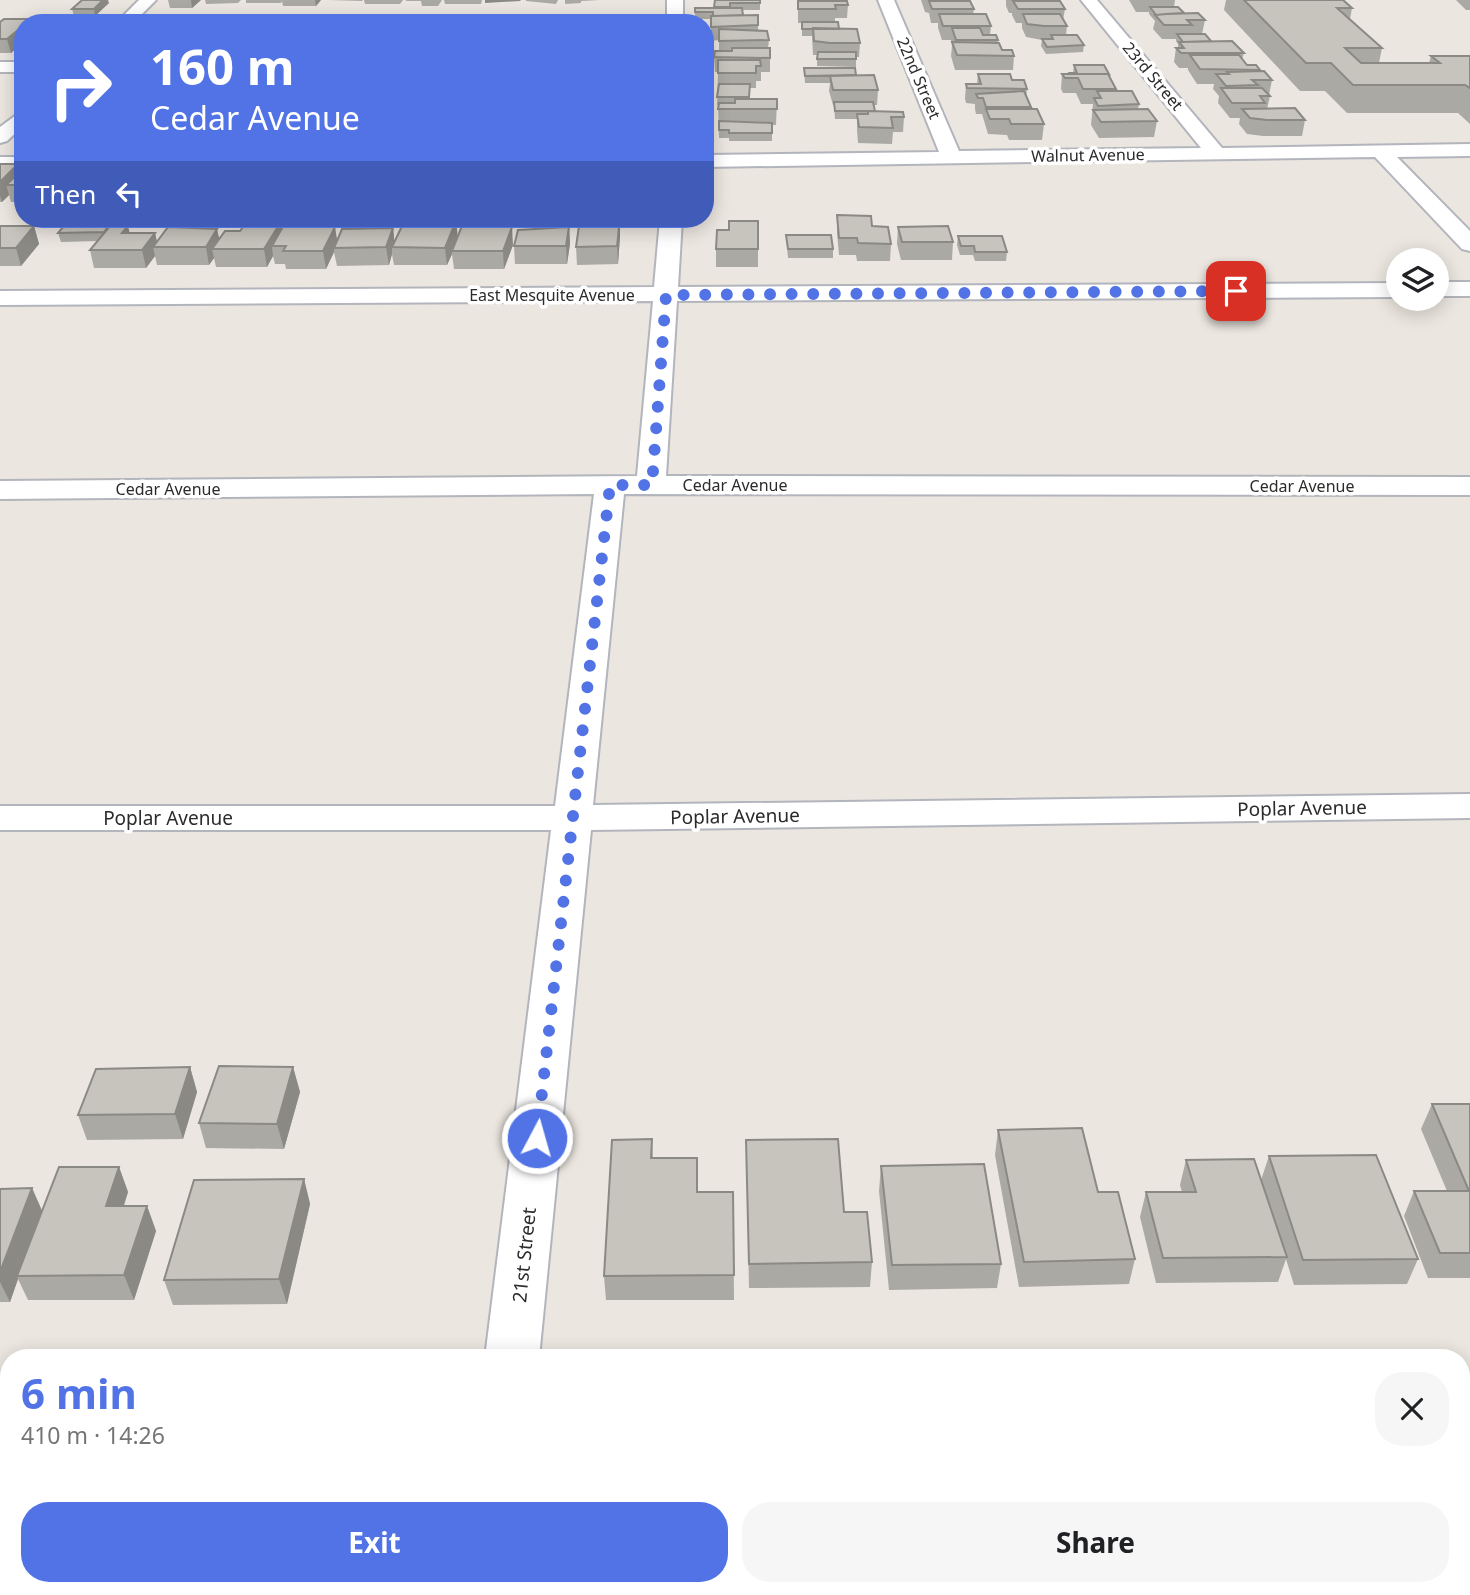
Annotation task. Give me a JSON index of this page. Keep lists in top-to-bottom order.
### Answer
{
  "streets": {
    "street": [
      "23rd Street",
      "22nd Street",
      "Walnut Avenue",
      "East Mesquite Avenue",
      "Cedar Avenue",
      "Poplar Avenue",
      "21st Street"
    ]
  },
  "crossings": [
    ["23rd Street", "Walnut Avenue"],
    ["22nd Street", "Walnut Avenue"],
    ["Cedar Avenue", "21st Street"],
    ["Poplar Avenue", "21st Street"]
  ],
  "page": {
    "turn": ["160 m", "Cedar Avenue"],
    "then": "Then",
    "heading": ["6 min", "410 m · 14:26"],
    "buttons": ["Exit", "Share"]
  }
}
